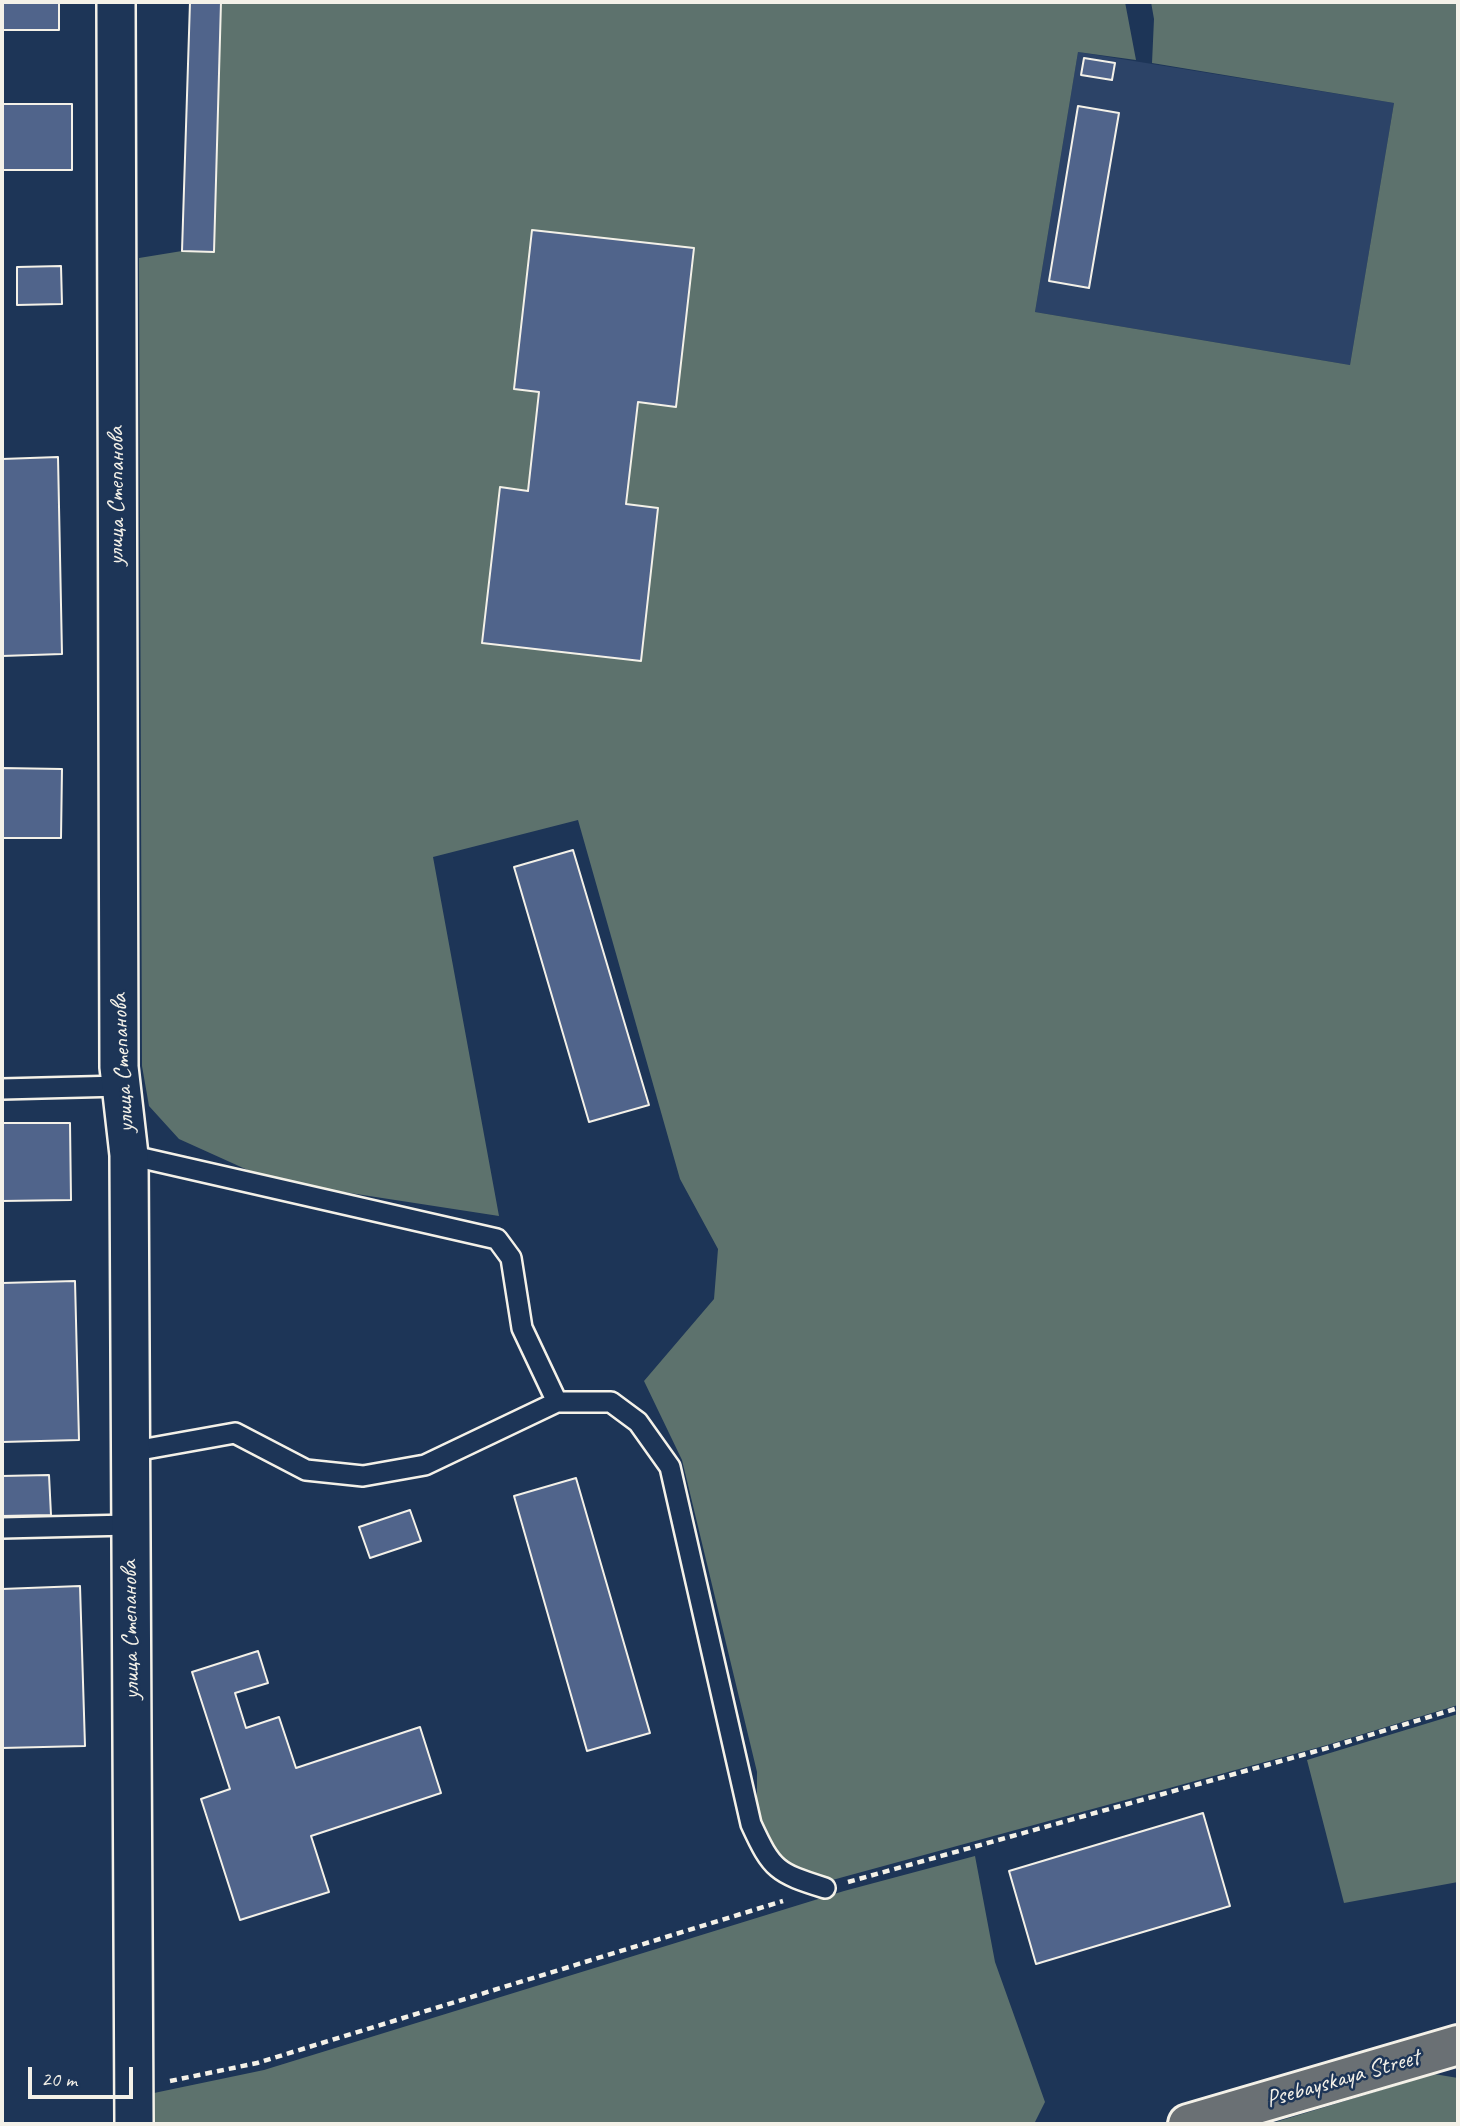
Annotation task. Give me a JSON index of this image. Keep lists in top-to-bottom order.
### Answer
{
  "streets": {
    "main road": ["Psebayskaya Street"],
    "street": ["улица Степанова"]
  },
  "scale_bar": "20 m"
}
